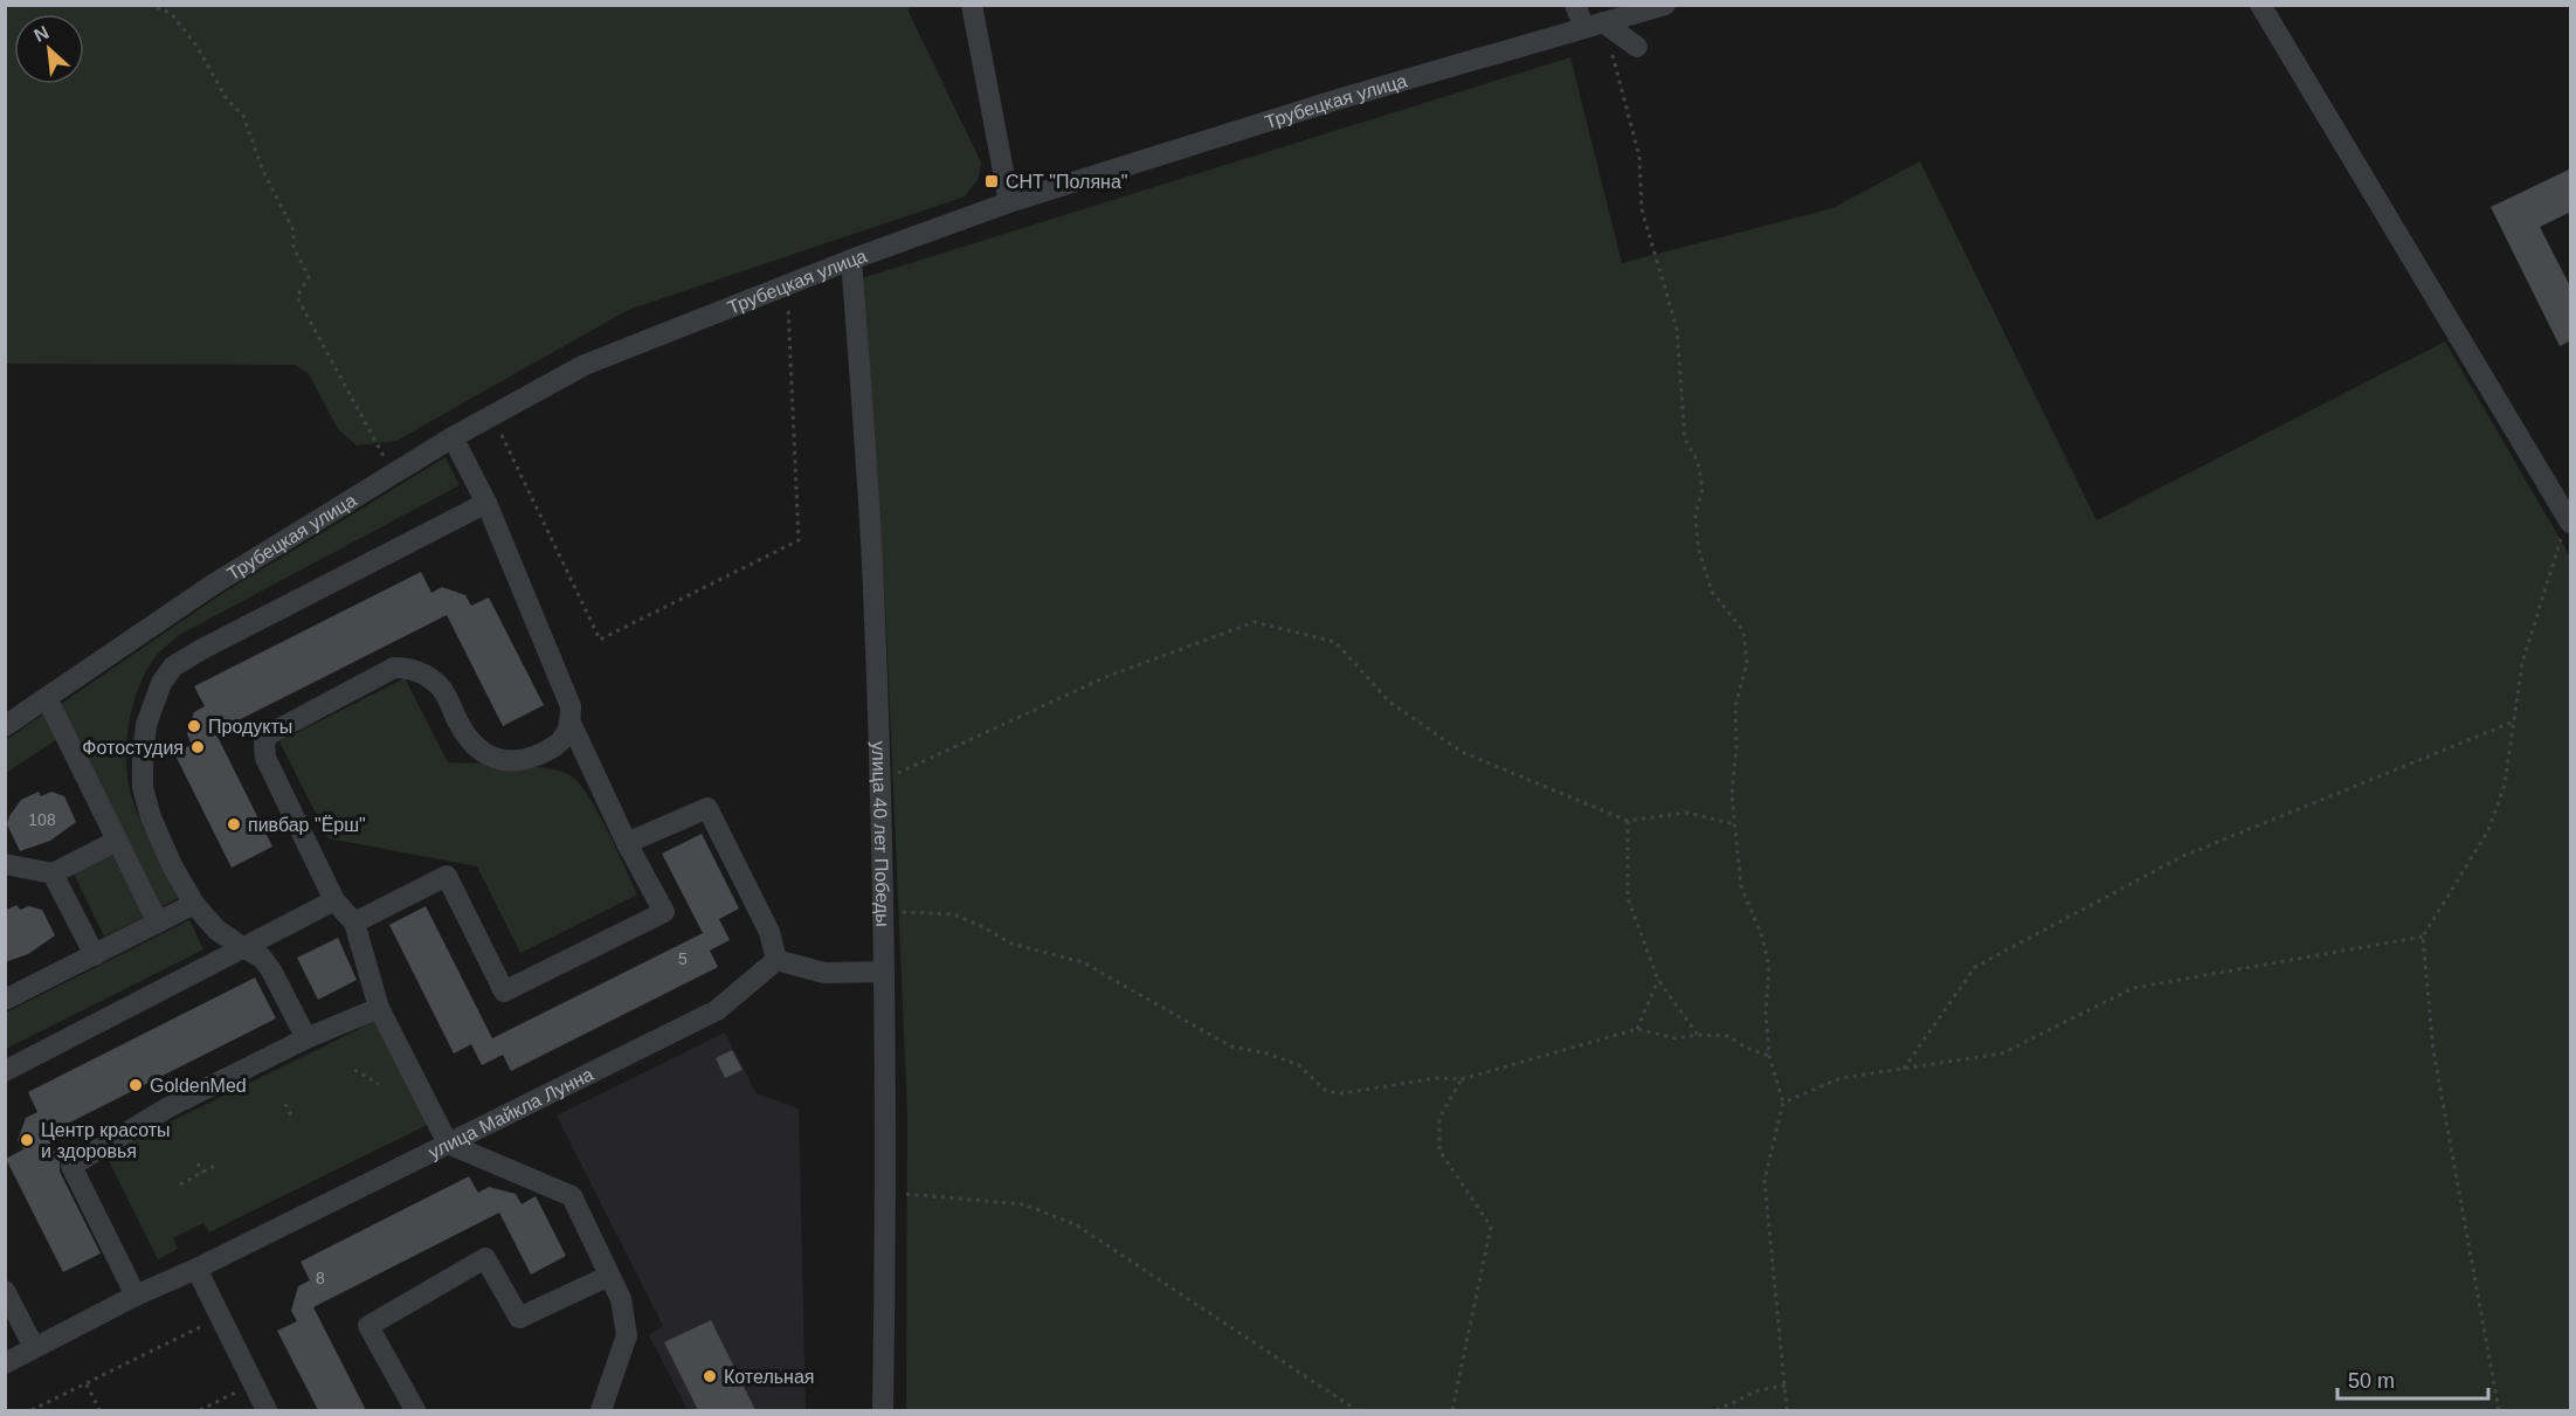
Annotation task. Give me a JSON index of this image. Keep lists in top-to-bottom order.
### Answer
{
  "streets": {
    "street": ["Трубецкая улица", "улица 40 лет Победы", "улица Майкла Лунна"]
  },
  "crossings": [
    ["Трубецкая улица", "улица 40 лет Победы"]
  ],
  "places": {
    "transit": ["СНТ \"Поляна\""],
    "other": [
      "Продукты",
      "Фотостудия",
      "пивбар \"Ёрш\"",
      "GoldenMed",
      "Центр красоты и здоровья",
      "Котельная"
    ]
  },
  "house_numbers": ["108", "5", "8"],
  "scale_bar": "50 m",
  "north": "top left"
}
